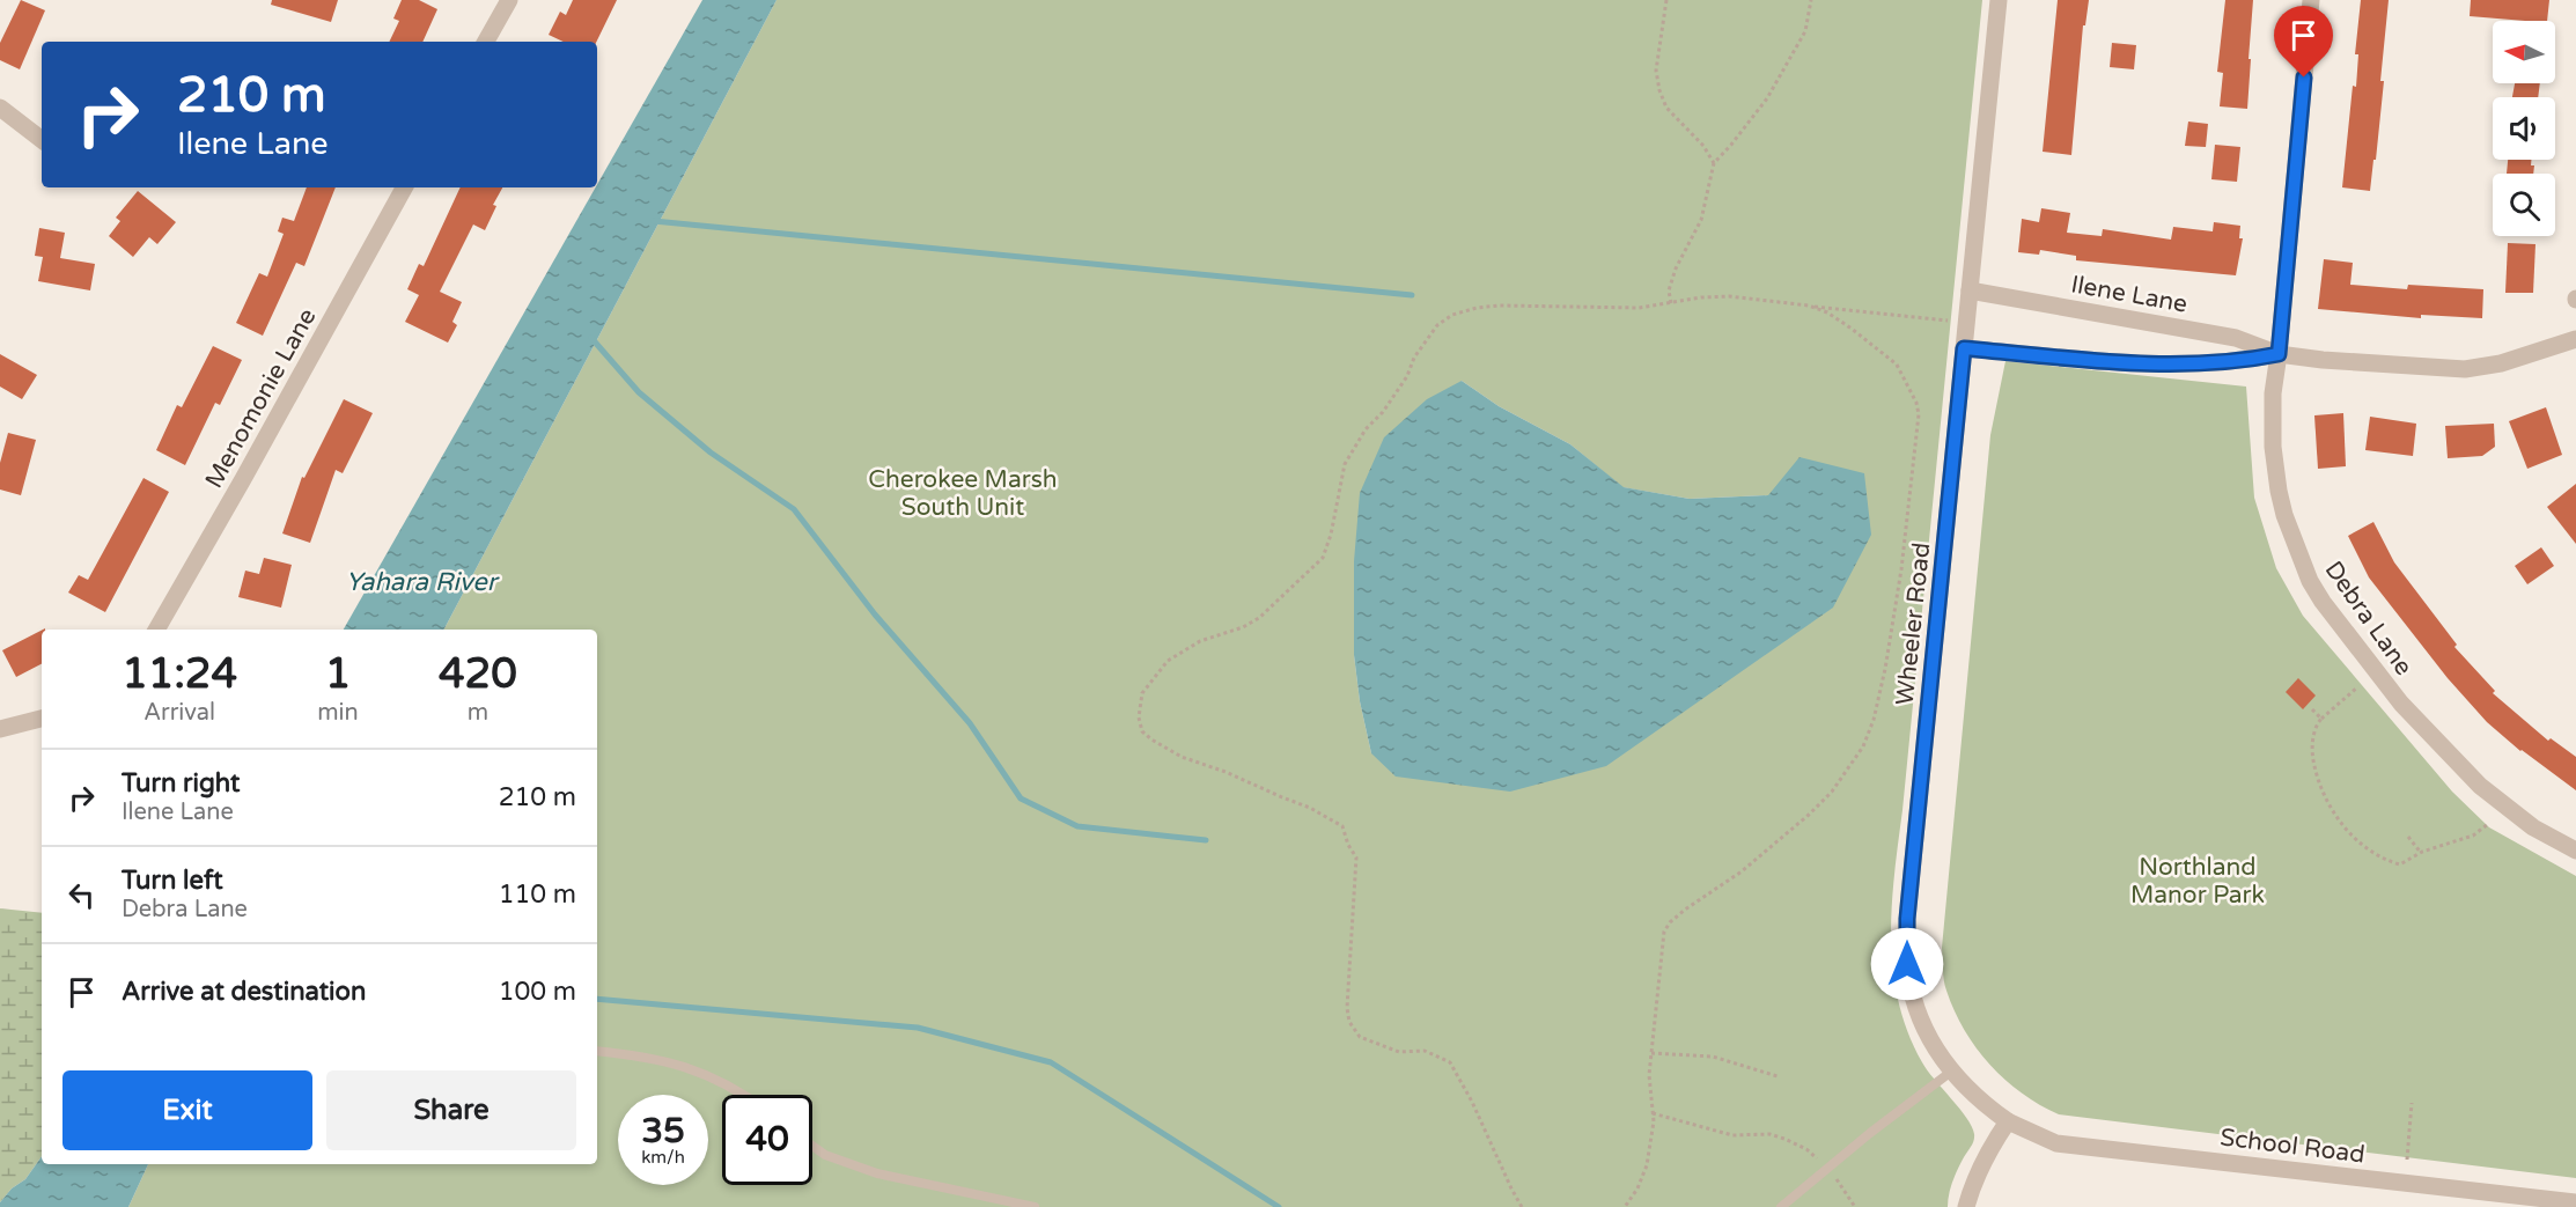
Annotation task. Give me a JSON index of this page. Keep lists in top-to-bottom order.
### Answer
{
  "streets": {
    "street": [
      "Ilene Lane",
      "Menomonie Lane",
      "Debra Lane",
      "Wheeler Road",
      "School Road"
    ]
  },
  "crossings": [
    ["Ilene Lane", "Debra Lane"],
    ["Ilene Lane", "Wheeler Road"],
    ["Wheeler Road", "School Road"]
  ],
  "water": ["Yahara River"],
  "parks": ["Cherokee Marsh South Unit", "Northland Manor Park"],
  "north": "left",
  "page": {
    "turn": ["210 m", "Ilene Lane"],
    "eta": [
      "11:24",
      "Arrival",
      "1",
      "min",
      "420",
      "m"
    ],
    "list": [
      {
        "name": "Turn right",
        "note": "Ilene Lane",
        "value": "210 m"
      },
      {
        "name": "Turn left",
        "note": "Debra Lane",
        "value": "110 m"
      },
      {
        "name": "Arrive at destination",
        "value": "100 m"
      }
    ],
    "buttons": ["Exit", "Share"],
    "speed": "35 km/h",
    "limit": "40"
  }
}
